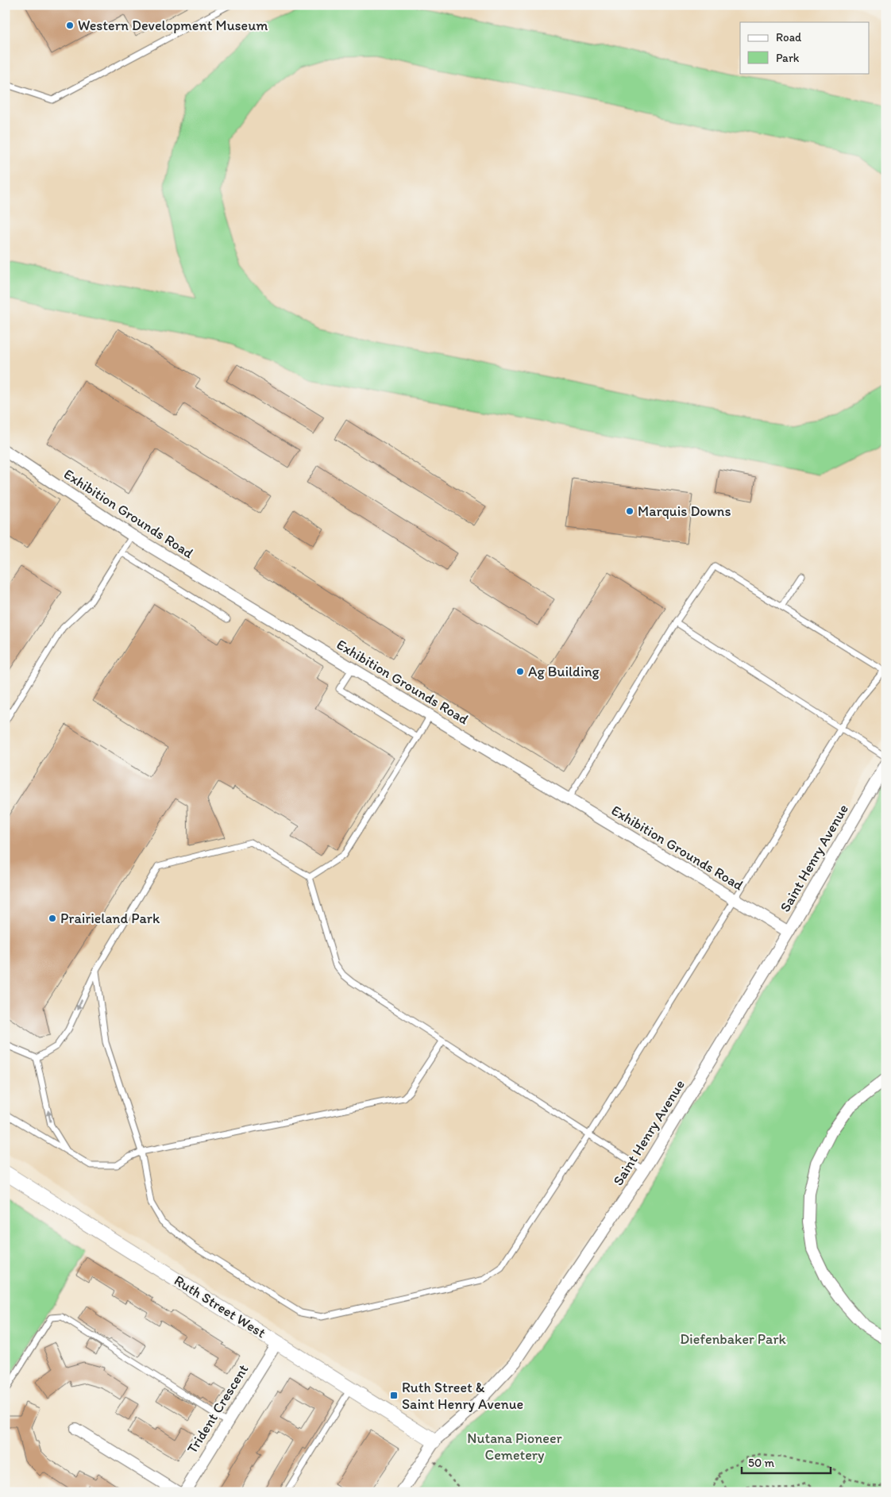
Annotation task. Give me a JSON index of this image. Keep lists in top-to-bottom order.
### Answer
{
  "streets": {
    "street": [
      "Exhibition Grounds Road",
      "Saint Henry Avenue",
      "Ruth Street West",
      "Trident Crescent"
    ]
  },
  "crossings": [
    ["Exhibition Grounds Road", "Saint Henry Avenue"],
    ["Saint Henry Avenue", "Ruth Street West"],
    ["Ruth Street West", "Trident Crescent"]
  ],
  "parks": ["Diefenbaker Park", "Nutana Pioneer Cemetery"],
  "places": {
    "other": [
      "Western Development Museum",
      "Marquis Downs",
      "Ag Building",
      "Prairieland Park"
    ],
    "transit": ["Ruth Street & Saint Henry Avenue"]
  },
  "legend": ["Road", "Park"],
  "scale_bar": "50 m"
}
